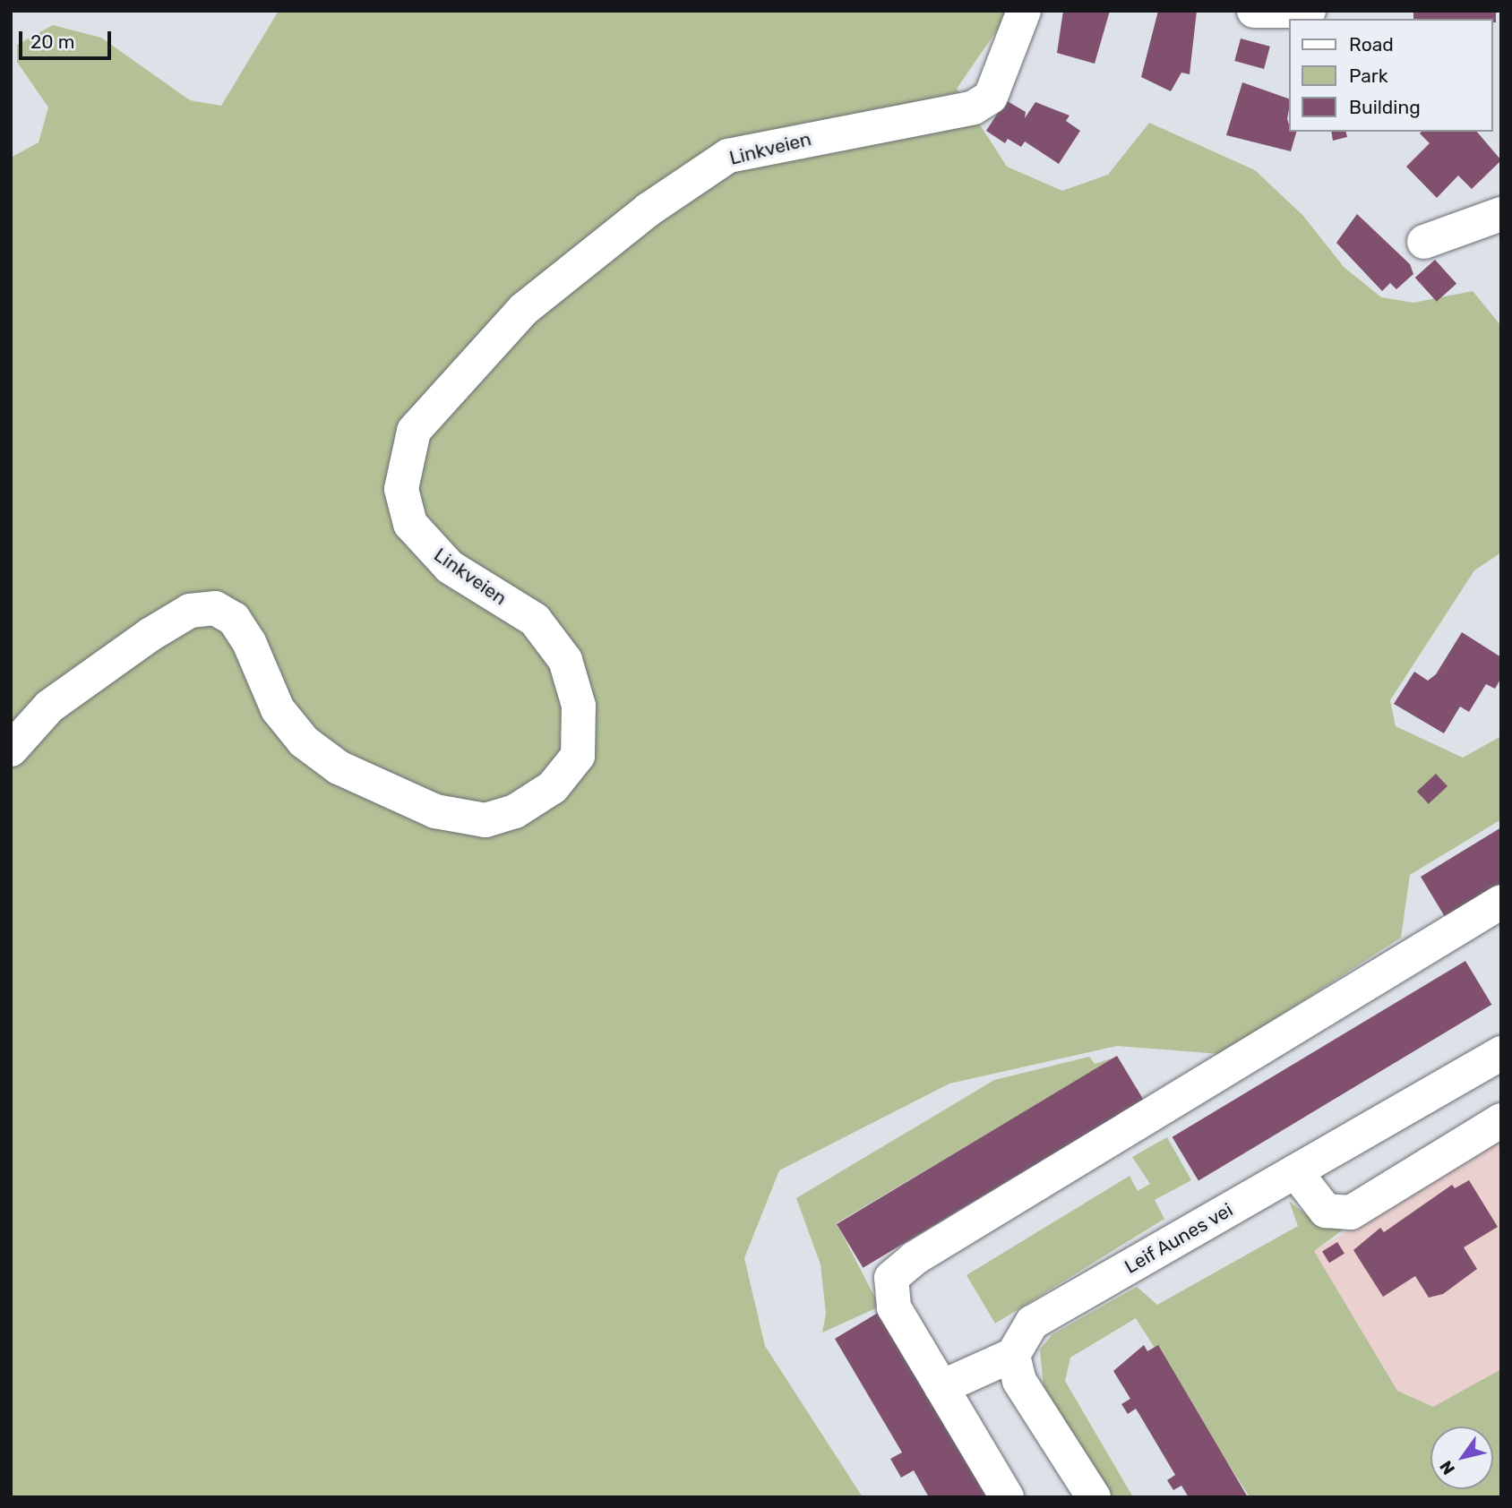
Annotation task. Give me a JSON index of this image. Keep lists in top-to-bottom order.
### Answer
{
  "streets": {
    "street": ["Linkveien", "Leif Aunes vei"]
  },
  "legend": ["Road", "Park", "Building"],
  "scale_bar": "20 m",
  "north": "bottom left"
}
